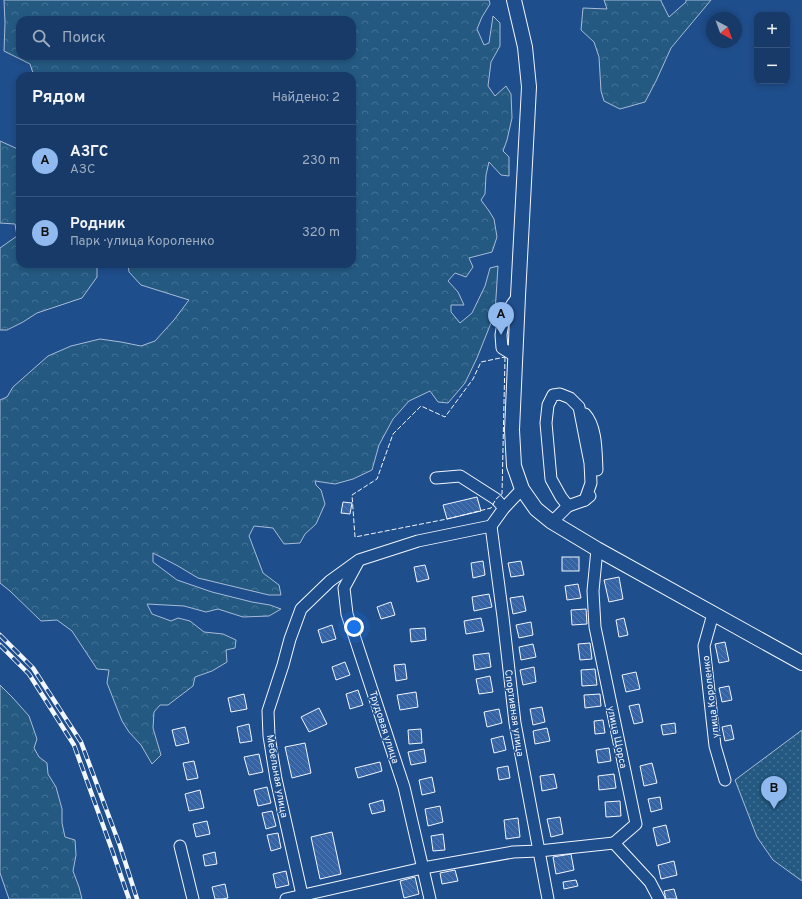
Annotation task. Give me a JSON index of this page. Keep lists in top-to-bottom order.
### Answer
{
  "streets": {
    "street": [
      "улица Короленко",
      "Спортивная улица",
      "Трудовая улица",
      "улица Щорса",
      "Мебельная улица"
    ]
  },
  "crossings": [
    ["Трудовая улица", "Мебельная улица"]
  ],
  "north": "bottom right",
  "page": {
    "map_buttons": ["+", "−"],
    "search": "Поиск",
    "heading": ["Рядом", "Найдено: 2"],
    "list": [
      {
        "mark": "A",
        "name": "АЗГС",
        "note": "АЗС",
        "value": "230 m"
      },
      {
        "mark": "B",
        "name": "Родник",
        "note": "Парк · улица Короленко",
        "value": "320 m"
      }
    ],
    "pins": ["A", "B"]
  }
}
